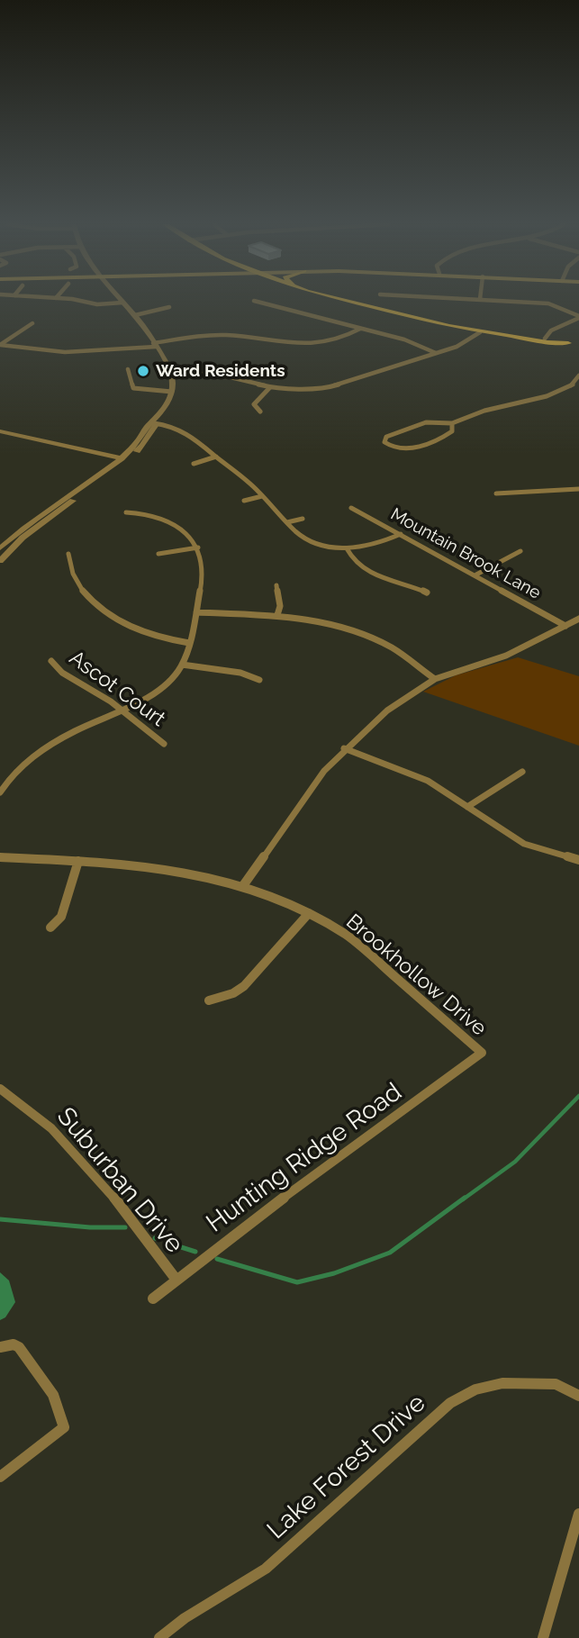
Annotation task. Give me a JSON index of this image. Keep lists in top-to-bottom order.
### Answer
{
  "streets": {
    "street": [
      "Mountain Brook Lane",
      "Ascot Court",
      "Brookhollow Drive",
      "Hunting Ridge Road",
      "Suburban Drive",
      "Lake Forest Drive"
    ]
  },
  "crossings": [
    ["Brookhollow Drive", "Hunting Ridge Road"],
    ["Hunting Ridge Road", "Suburban Drive"]
  ],
  "places": ["Ward Residents"]
}
